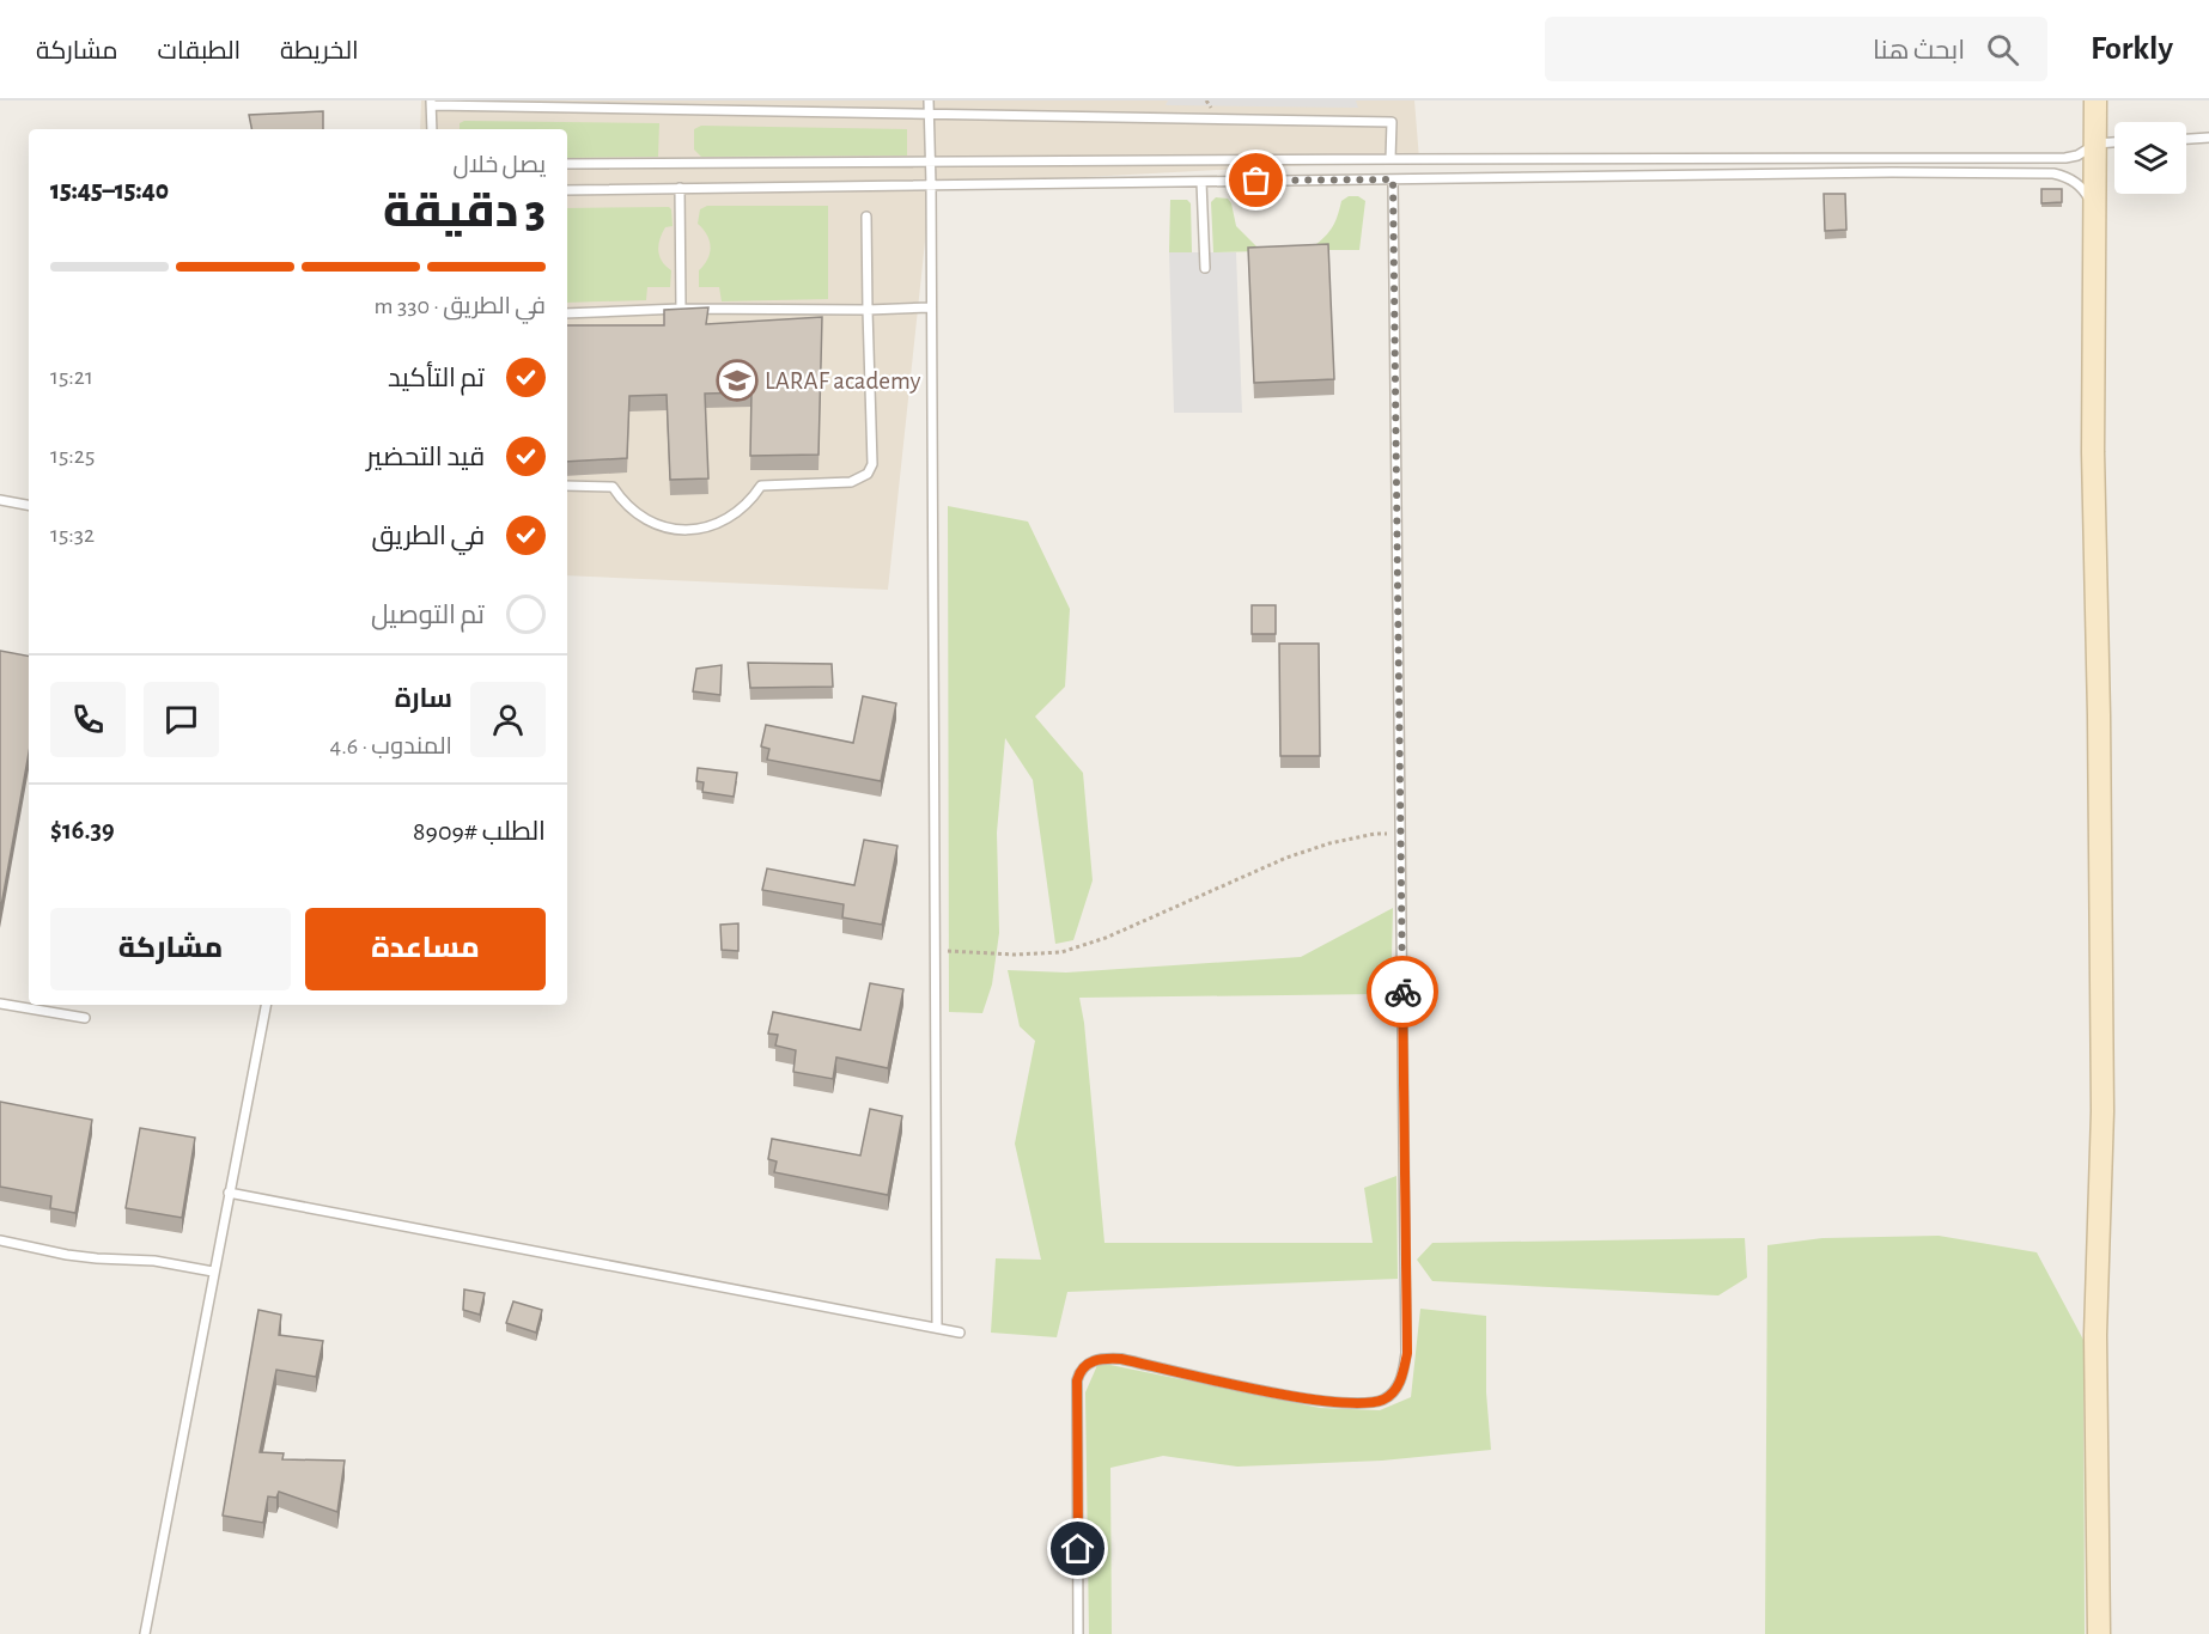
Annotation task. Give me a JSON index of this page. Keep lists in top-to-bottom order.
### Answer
{
  "places": {
    "school or university": ["LARAF academy"]
  },
  "page": {
    "header": "Forkly",
    "search": "ابحث هنا",
    "nav": ["الخريطة", "الطبقات", "مشاركة"],
    "heading": ["3 دقيقة", "يصل خلال", "15:40–15:45"],
    "panel": [
      "سارة",
      "المندوب · 4.6",
      "الطلب #8909",
      "$16.39"
    ],
    "bar": "في الطريق · 330 m",
    "list": [
      ["تم التأكيد", "15:21"],
      ["قيد التحضير", "15:25"],
      ["في الطريق", "15:32"],
      "تم التوصيل"
    ],
    "buttons": ["مساعدة", "مشاركة"]
  }
}
